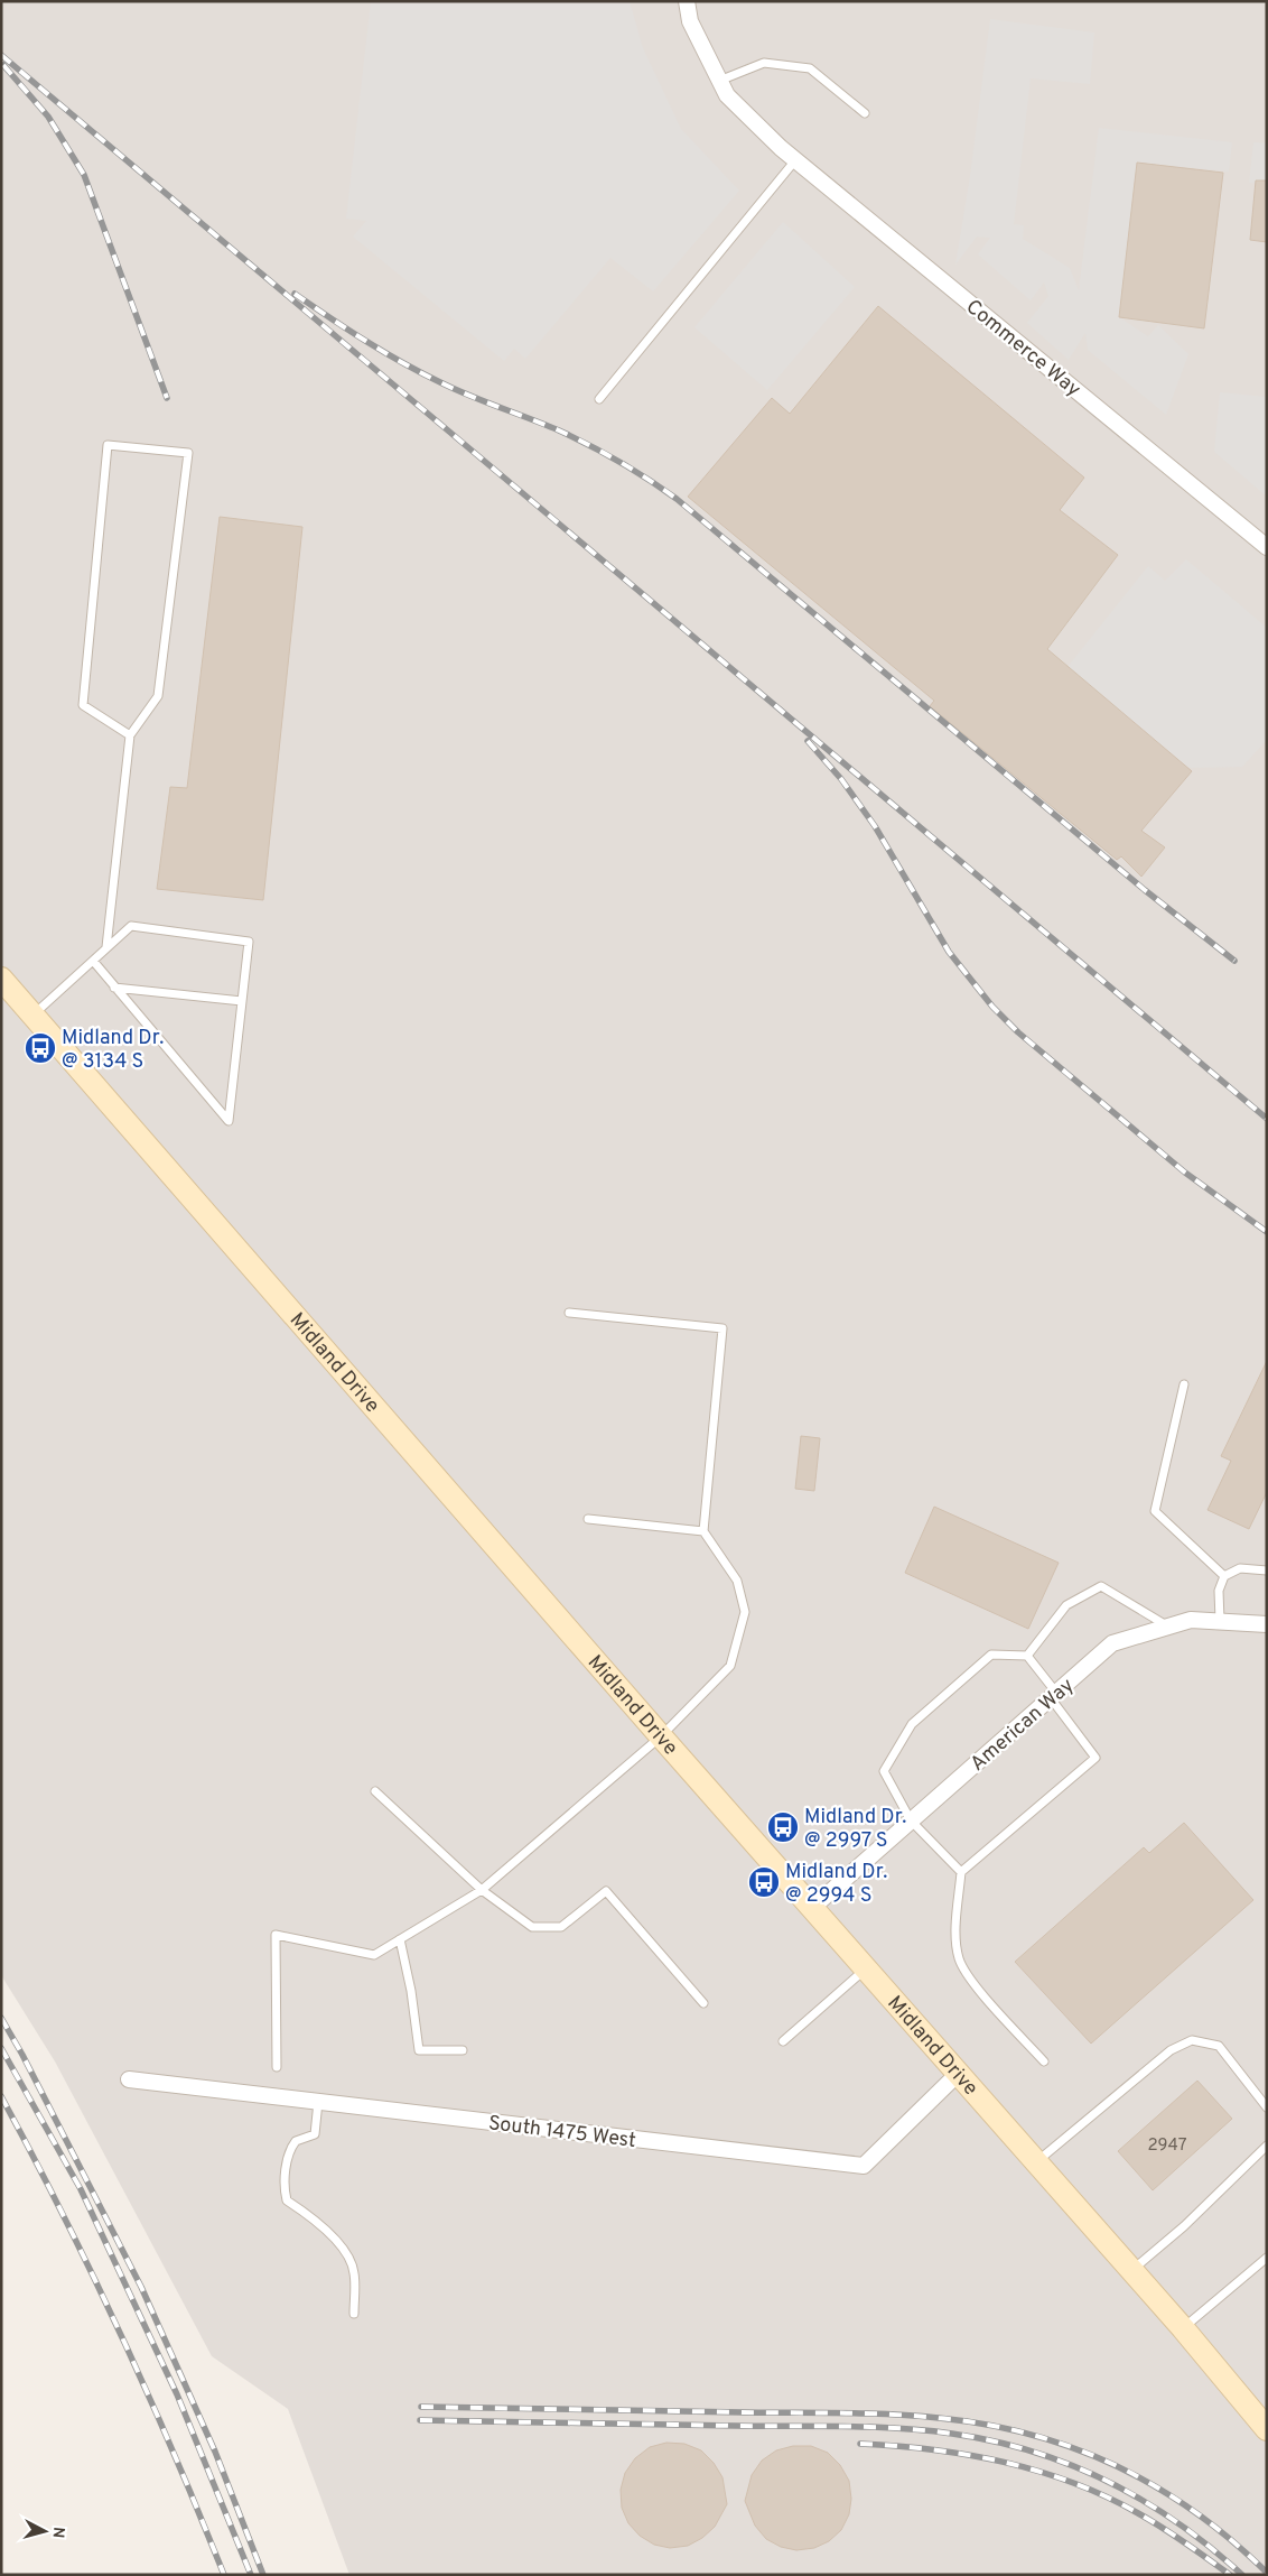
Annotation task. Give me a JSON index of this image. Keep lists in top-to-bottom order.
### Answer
{
  "streets": {
    "street": [
      "Commerce Way",
      "Midland Drive",
      "American Way",
      "South 1475 West"
    ]
  },
  "crossings": [
    ["Midland Drive", "American Way"],
    ["Midland Drive", "South 1475 West"]
  ],
  "places": {
    "bus stop": ["Midland Dr. @ 3134 S", "Midland Dr. @ 2997 S", "Midland Dr. @ 2994 S"]
  },
  "house_numbers": ["2947"],
  "north": "right"
}
